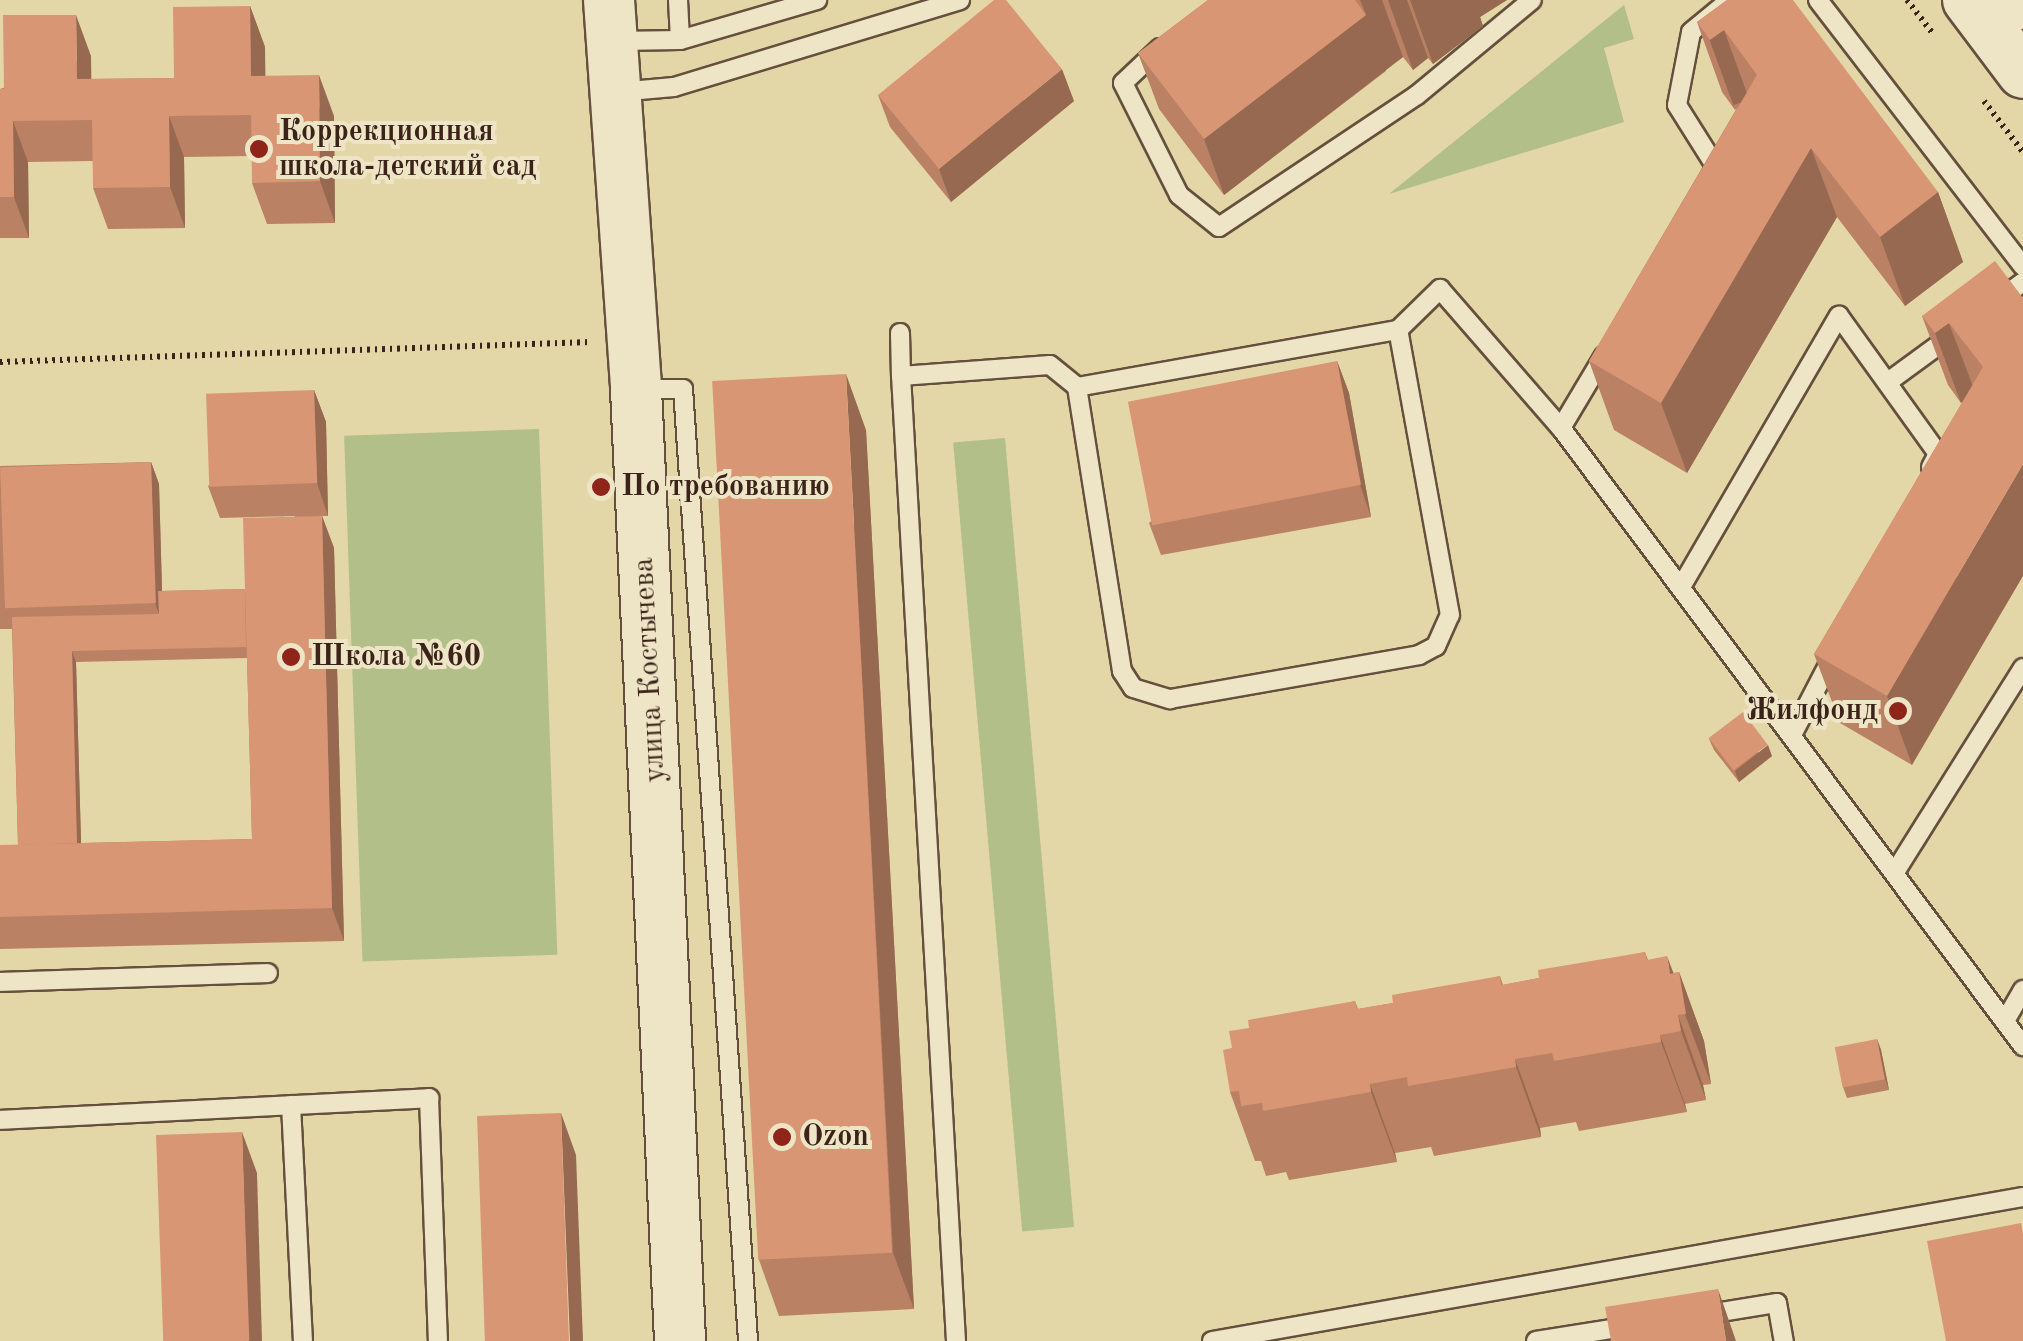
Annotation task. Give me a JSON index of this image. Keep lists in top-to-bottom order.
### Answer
{
  "streets": {
    "main road": ["улица Костычева"]
  },
  "places": [
    "Коррекционная школа-детский сад",
    "По требованию",
    "Школа №60",
    "Жилфонд",
    "Ozon"
  ]
}
